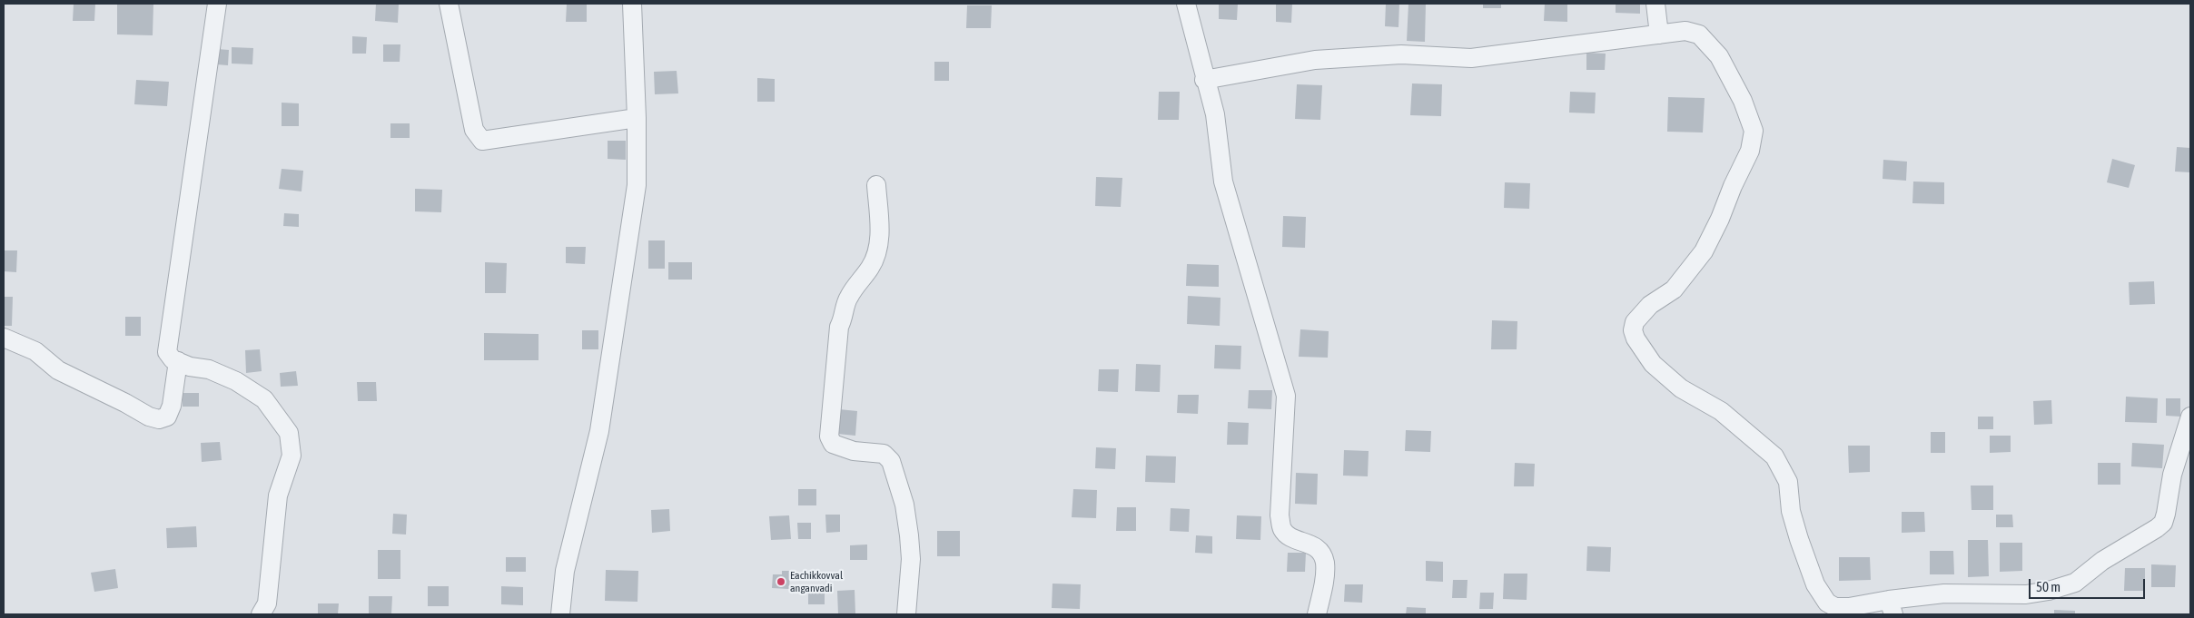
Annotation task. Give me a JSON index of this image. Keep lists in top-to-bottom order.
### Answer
{
  "places": ["Eachikkovval anganvadi"],
  "scale_bar": "50 m"
}
